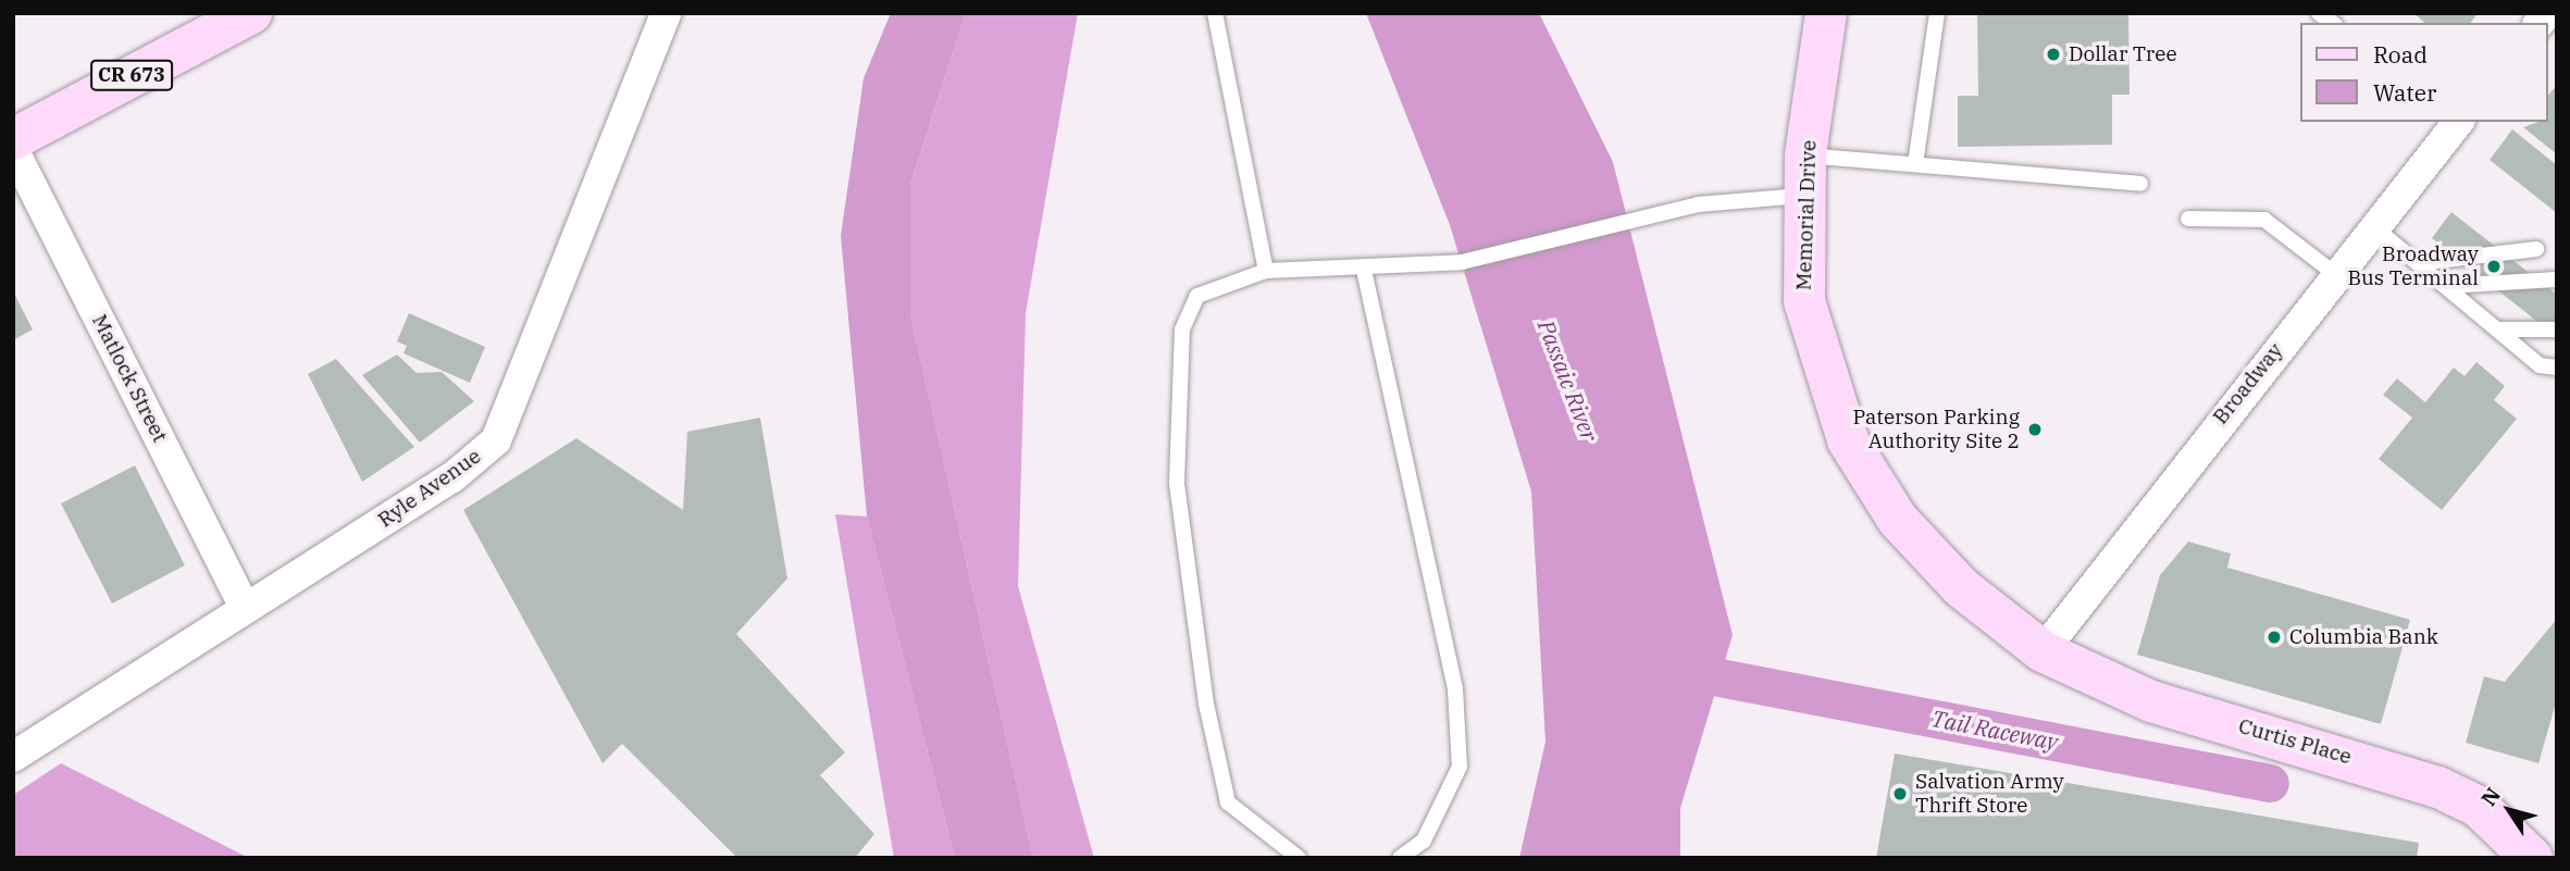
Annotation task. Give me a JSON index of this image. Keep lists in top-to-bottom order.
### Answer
{
  "streets": {
    "main road": ["CR 673", "Memorial Drive", "Curtis Place"],
    "street": ["Matlock Street", "Broadway", "Ryle Avenue"]
  },
  "crossings": [
    ["Memorial Drive", "Broadway"],
    ["Memorial Drive", "Curtis Place"],
    ["Matlock Street", "Ryle Avenue"],
    ["Broadway", "Curtis Place"]
  ],
  "water": ["Passaic River", "Tail Raceway"],
  "places": [
    "Dollar Tree",
    "Broadway Bus Terminal",
    "Paterson Parking Authority Site 2",
    "Columbia Bank",
    "Salvation Army Thrift Store"
  ],
  "legend": ["Road", "Water"],
  "north": "top left"
}
